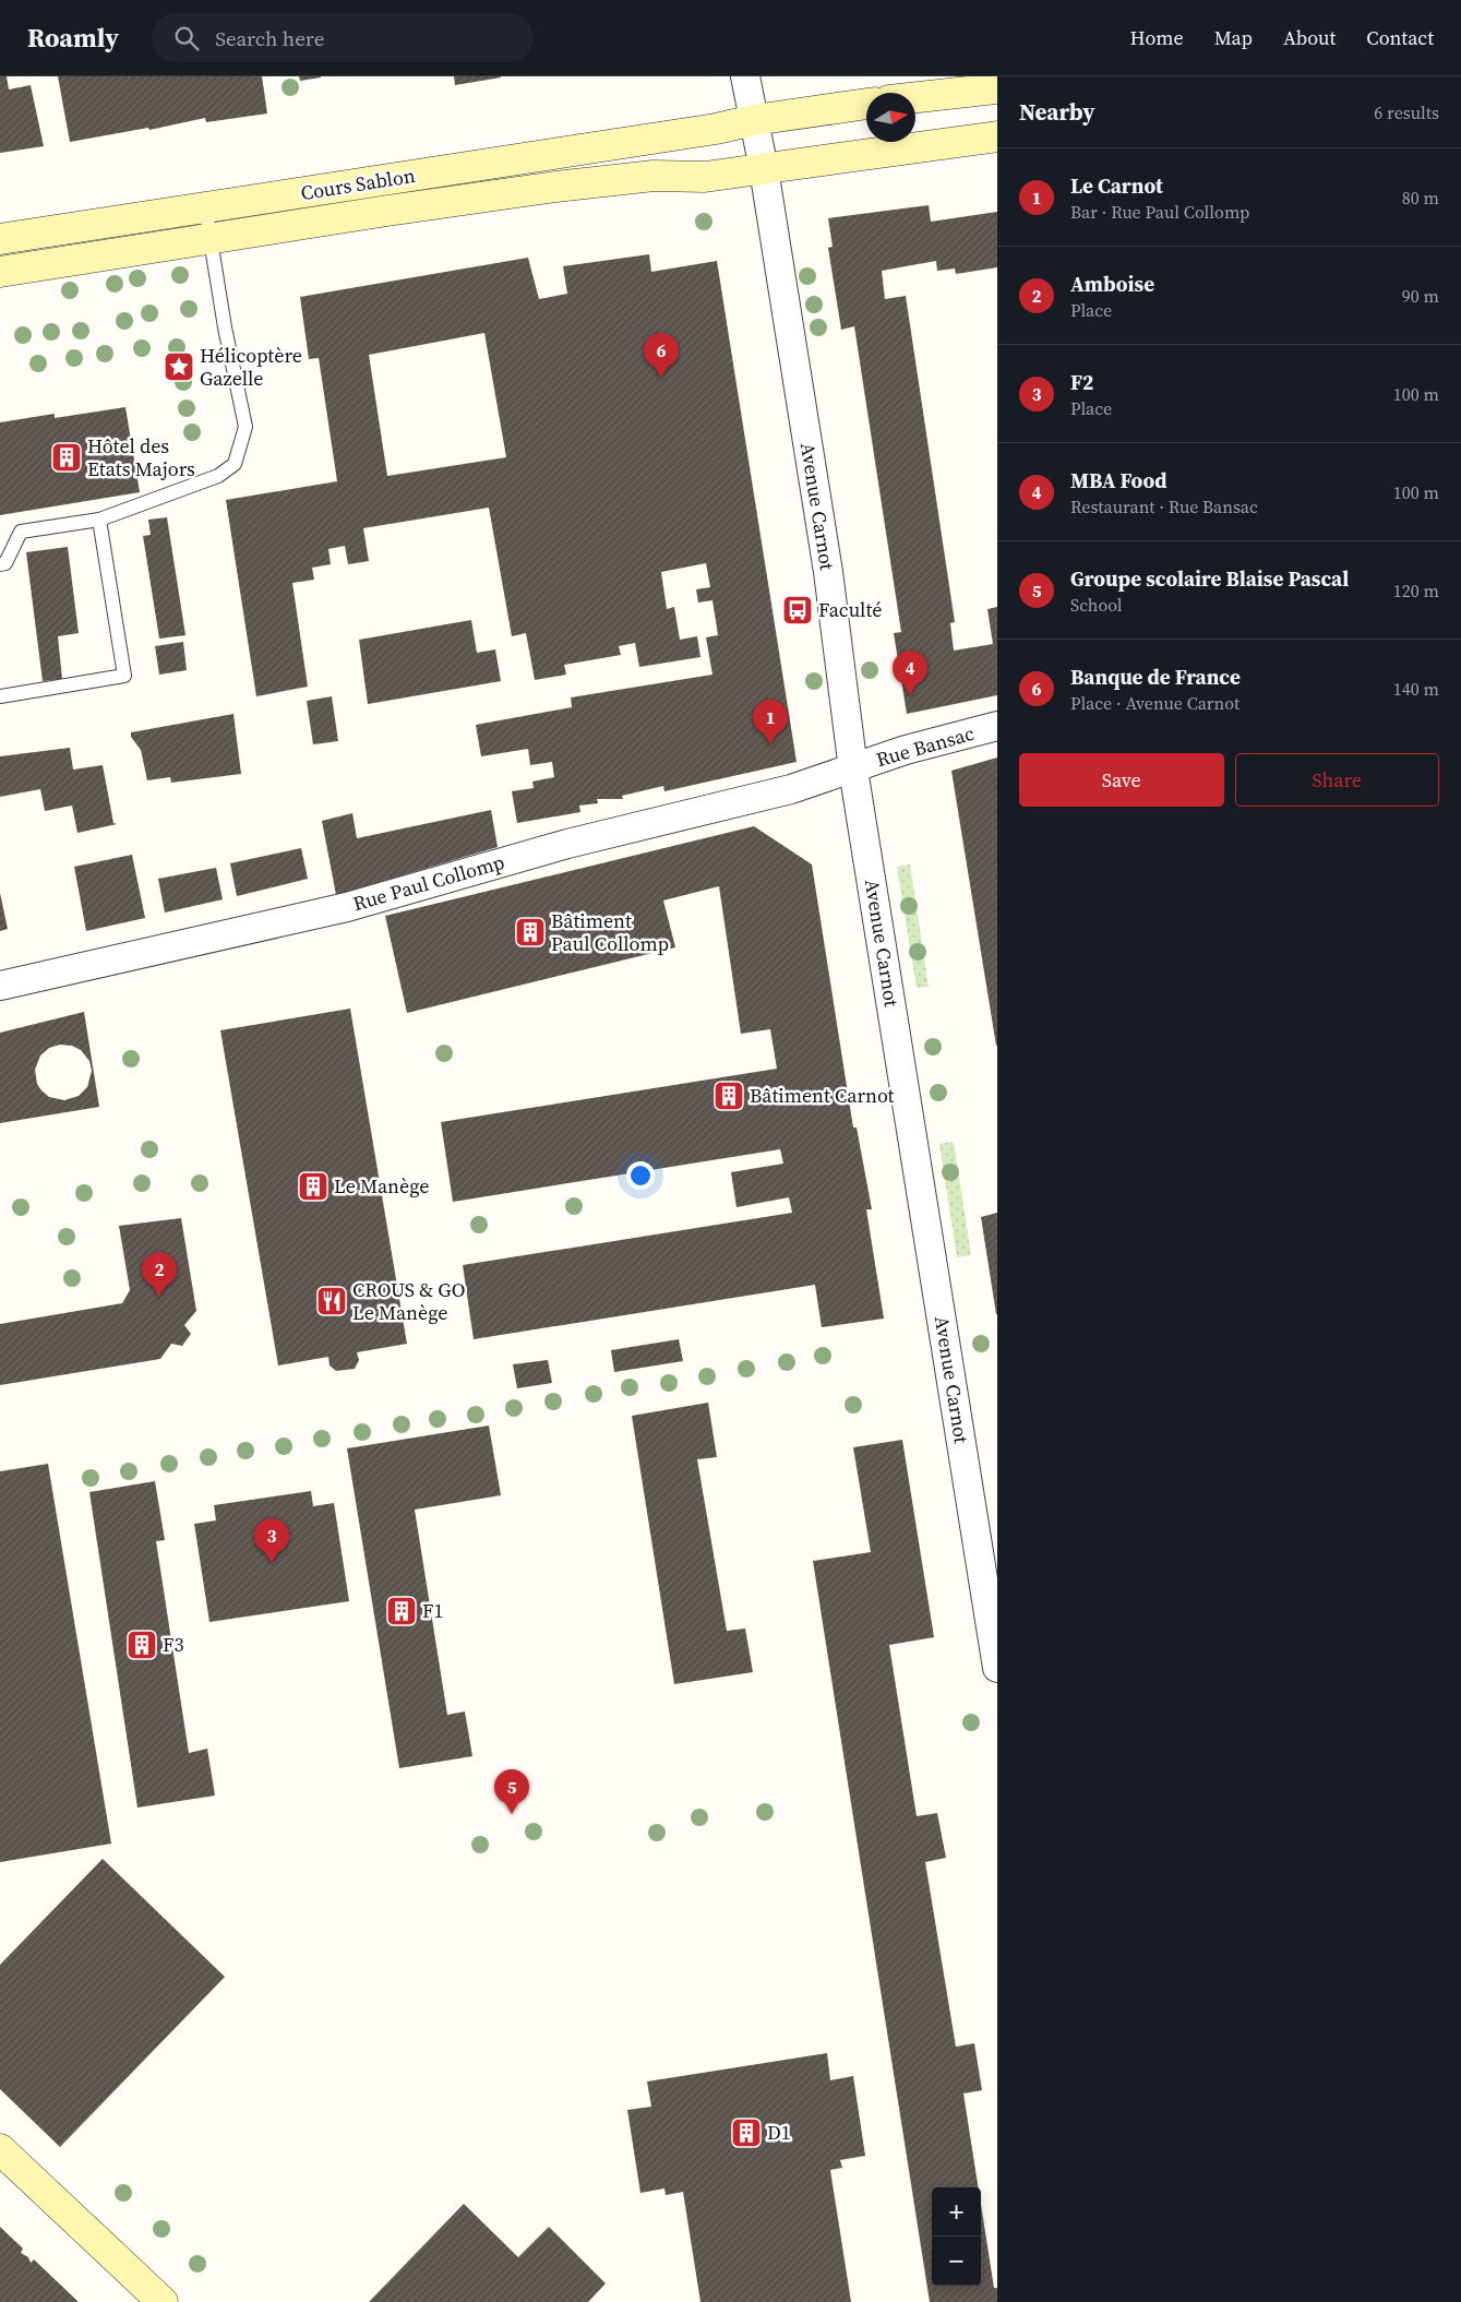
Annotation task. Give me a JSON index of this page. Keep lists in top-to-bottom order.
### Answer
{
  "streets": {
    "main road": ["Cours Sablon"],
    "street": ["Avenue Carnot", "Rue Bansac", "Rue Paul Collomp"]
  },
  "crossings": [
    ["Cours Sablon", "Avenue Carnot"],
    ["Avenue Carnot", "Rue Bansac"],
    ["Avenue Carnot", "Rue Paul Collomp"],
    ["Rue Bansac", "Rue Paul Collomp"]
  ],
  "places": {
    "place": ["Hélicoptère Gazelle"],
    "building": [
      "Hôtel des Etats Majors",
      "Bâtiment Paul Collomp",
      "Bâtiment Carnot",
      "Le Manège",
      "F1",
      "F3",
      "D1"
    ],
    "bus stop": ["Faculté"],
    "restaurant": ["CROUS & GO Le Manège"]
  },
  "north": "right",
  "page": {
    "header": "Roamly",
    "search": "Search here",
    "nav": [
      "Home",
      "Map",
      "About",
      "Contact"
    ],
    "heading": ["Nearby", "6 results"],
    "list": [
      {
        "mark": "1",
        "name": "Le Carnot",
        "note": "Bar · Rue Paul Collomp",
        "value": "80 m"
      },
      {
        "mark": "2",
        "name": "Amboise",
        "note": "Place",
        "value": "90 m"
      },
      {
        "mark": "3",
        "name": "F2",
        "note": "Place",
        "value": "100 m"
      },
      {
        "mark": "4",
        "name": "MBA Food",
        "note": "Restaurant · Rue Bansac",
        "value": "100 m"
      },
      {
        "mark": "5",
        "name": "Groupe scolaire Blaise Pascal",
        "note": "School",
        "value": "120 m"
      },
      {
        "mark": "6",
        "name": "Banque de France",
        "note": "Place · Avenue Carnot",
        "value": "140 m"
      }
    ],
    "pins": [
      "6",
      "4",
      "1",
      "2",
      "3",
      "5"
    ],
    "buttons": ["Save", "Share"],
    "map_buttons": ["+", "−"]
  }
}
